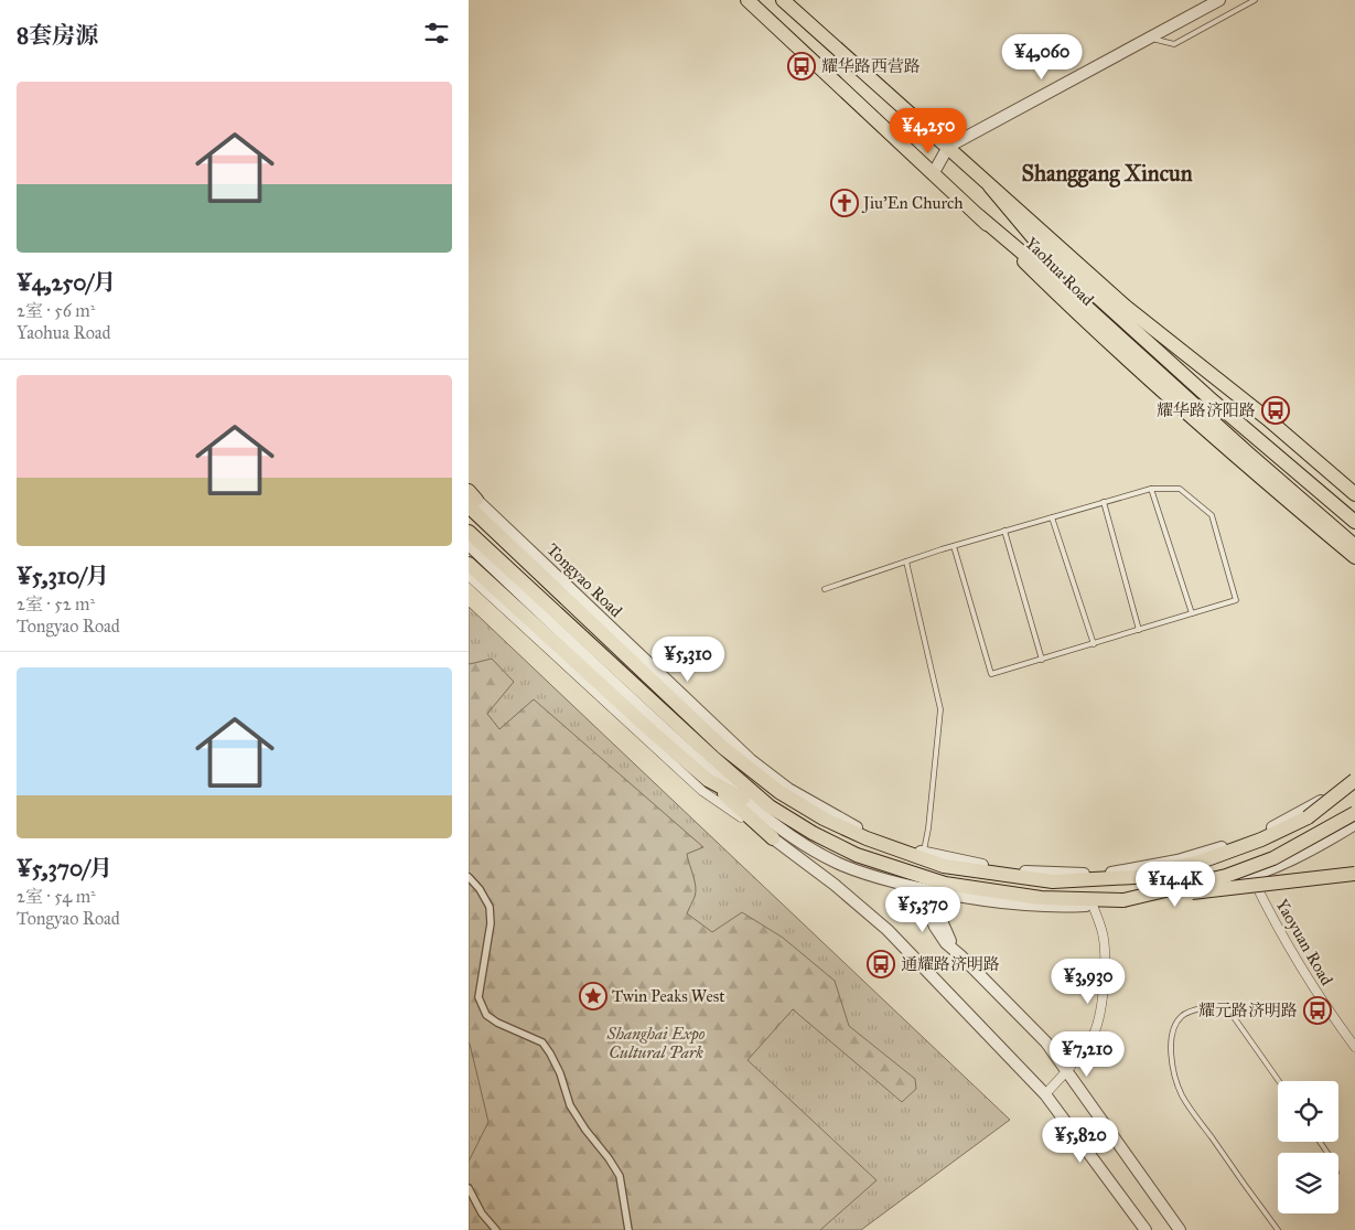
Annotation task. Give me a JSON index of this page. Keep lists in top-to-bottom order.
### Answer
{
  "streets": {
    "main road": ["Yaohua Road"],
    "street": ["Tongyao Road", "Yaoyuan Road"]
  },
  "districts": ["Shanggang Xincun"],
  "parks": ["Shanghai Expo Cultural Park"],
  "places": {
    "bus stop": [
      "耀华路西营路",
      "耀华路济阳路",
      "通耀路济明路",
      "耀元路济明路"
    ],
    "church": ["Jiu'En Church"],
    "place": ["Twin Peaks West"]
  },
  "page": {
    "heading": "8套房源",
    "price": [
      "¥4,060",
      "¥4,250",
      "¥5,310",
      "¥14.4K",
      "¥5,370",
      "¥3,930",
      "¥7,210",
      "¥5,820"
    ],
    "list": [
      {
        "name": "¥4,250/月",
        "note": "2室 · 56 m² · Yaohua Road"
      },
      {
        "name": "¥5,310/月",
        "note": "2室 · 52 m² · Tongyao Road"
      },
      {
        "name": "¥5,370/月",
        "note": "2室 · 54 m² · Tongyao Road"
      }
    ]
  }
}
